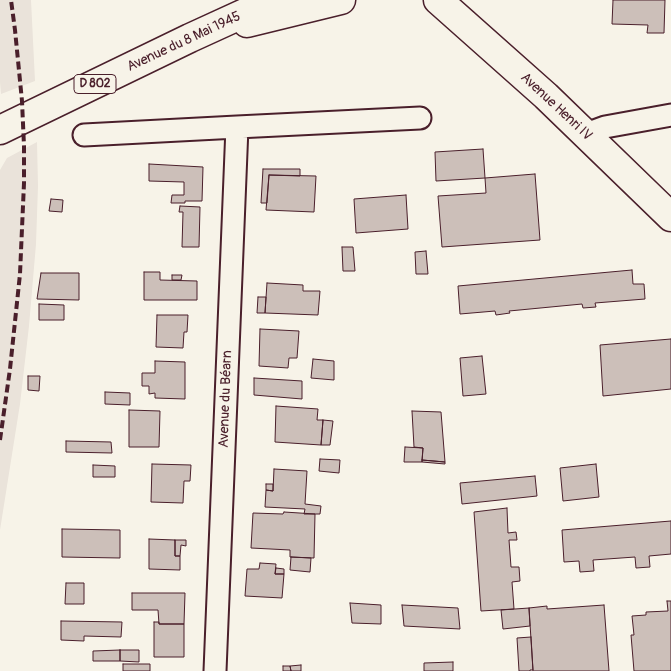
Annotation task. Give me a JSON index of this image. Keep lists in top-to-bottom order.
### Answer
{
  "streets": {
    "main road": ["Avenue du 8 Mai 1945", "D 802", "Avenue Henri IV"],
    "street": ["Avenue du Béarn"]
  }
}
